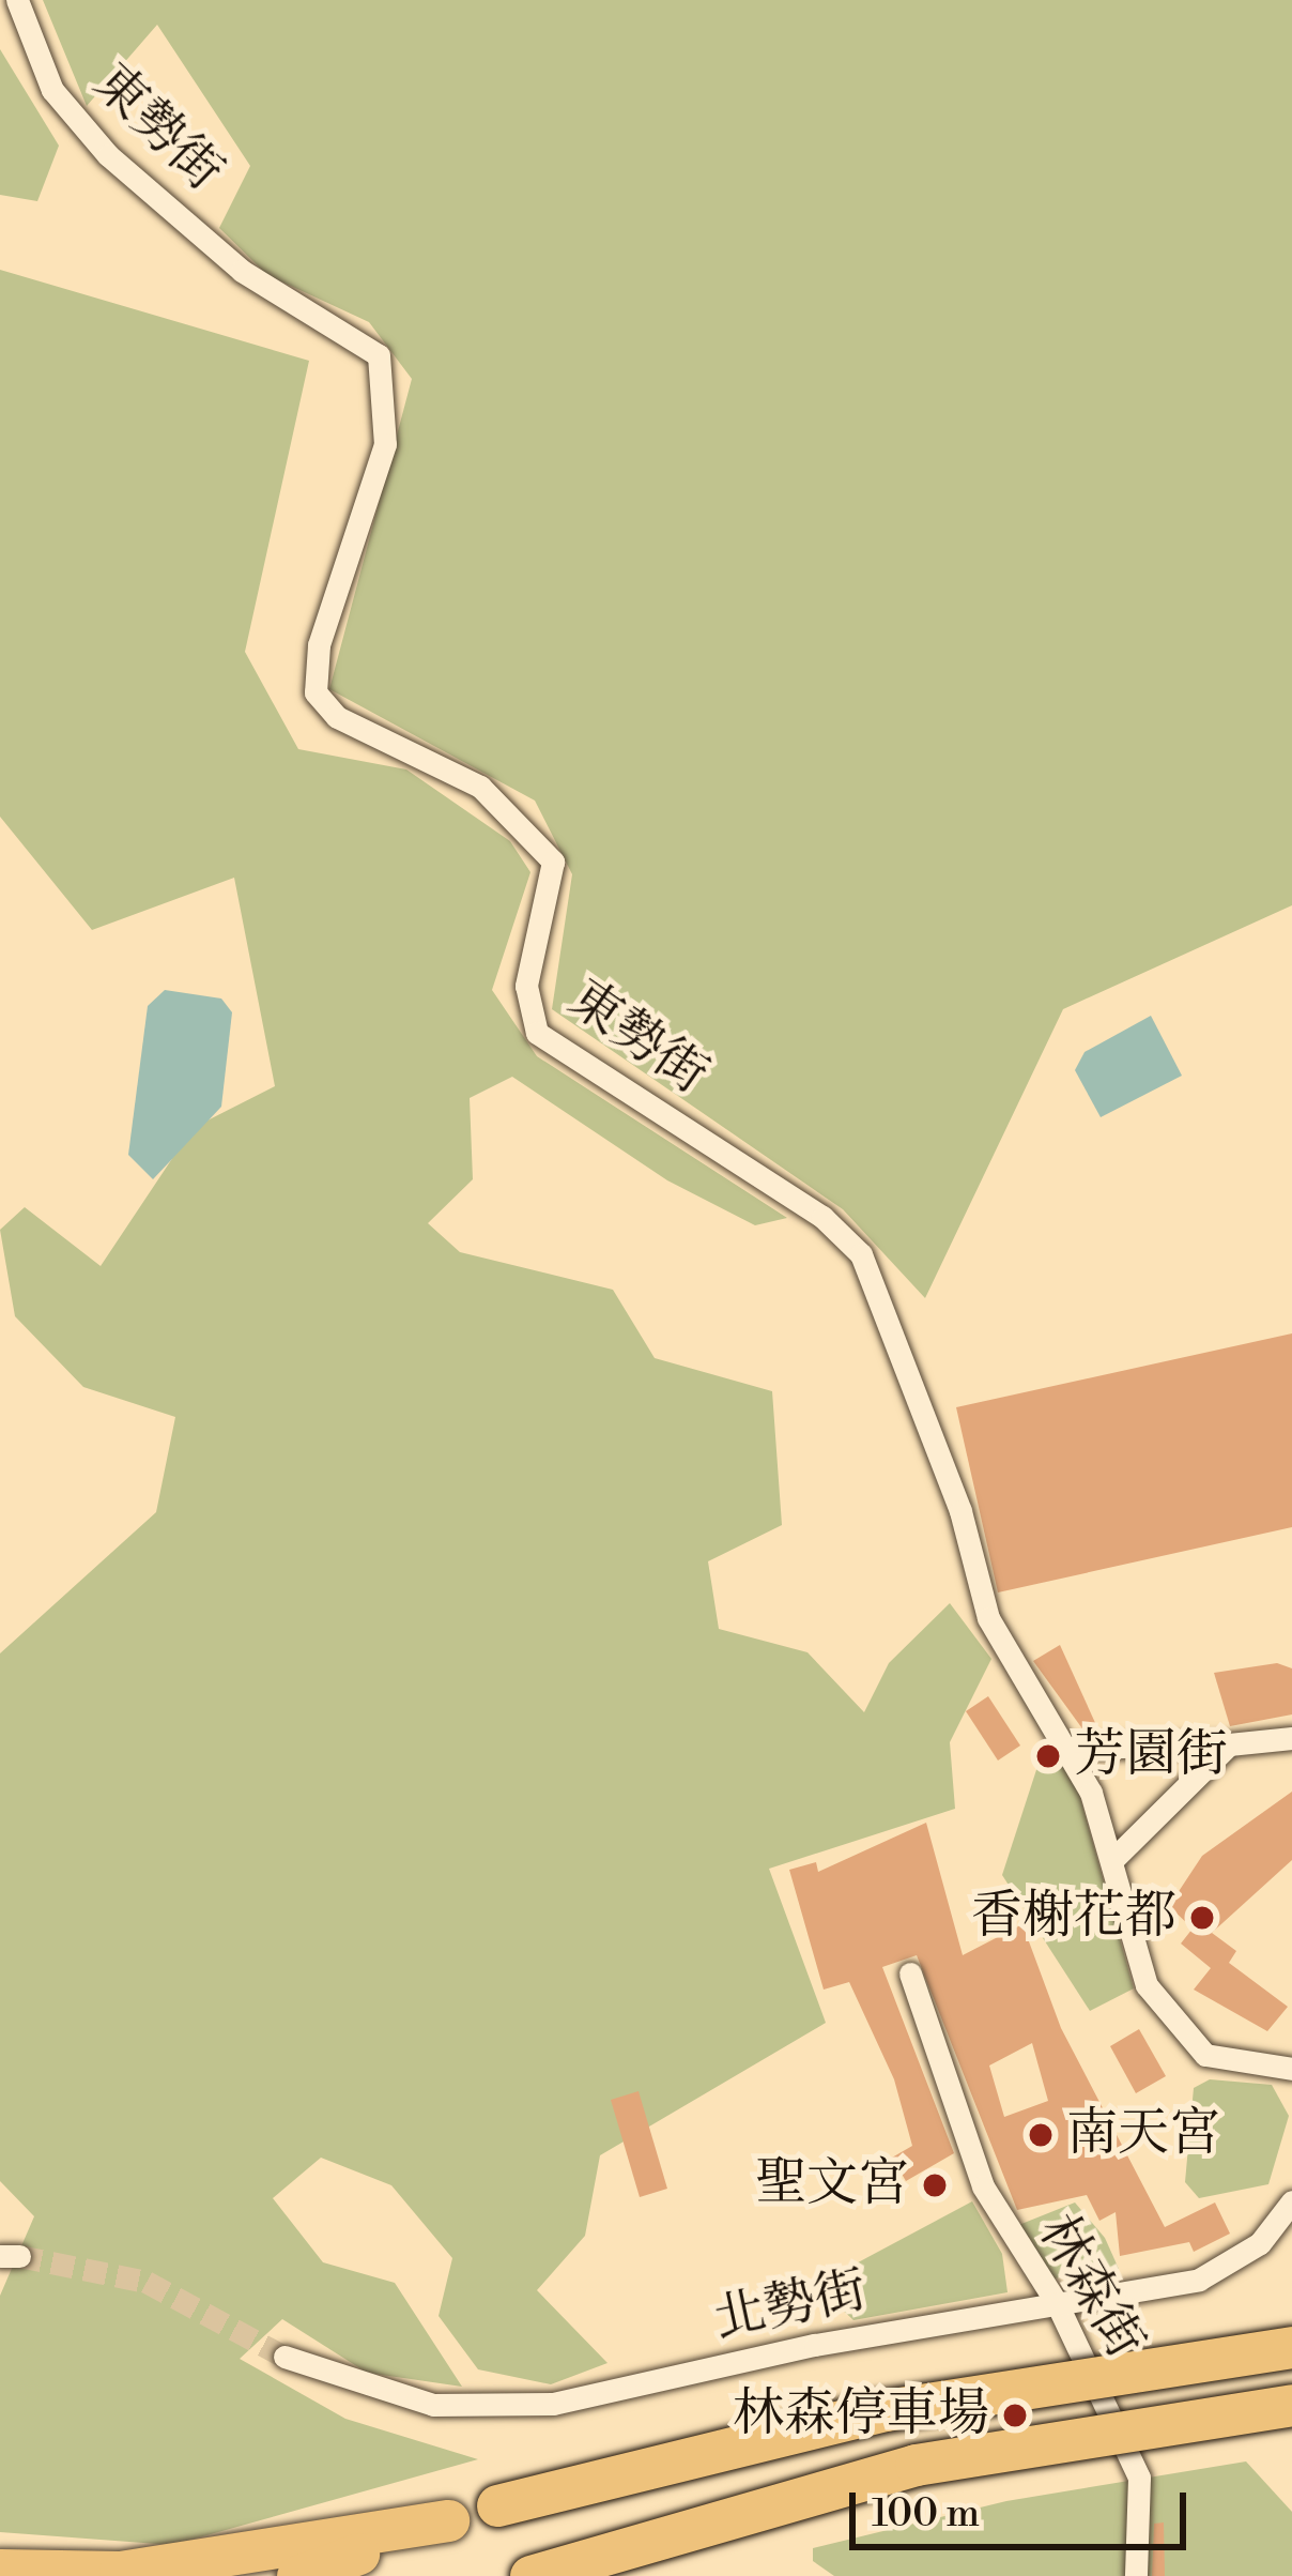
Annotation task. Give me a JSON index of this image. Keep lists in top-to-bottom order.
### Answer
{
  "streets": {
    "street": ["東勢街", "林森街", "北勢街"]
  },
  "crossings": [
    ["林森街", "北勢街"]
  ],
  "places": [
    "芳園街",
    "香榭花都",
    "南天宮",
    "聖文宮",
    "林森停車場"
  ],
  "scale_bar": "100 m"
}
